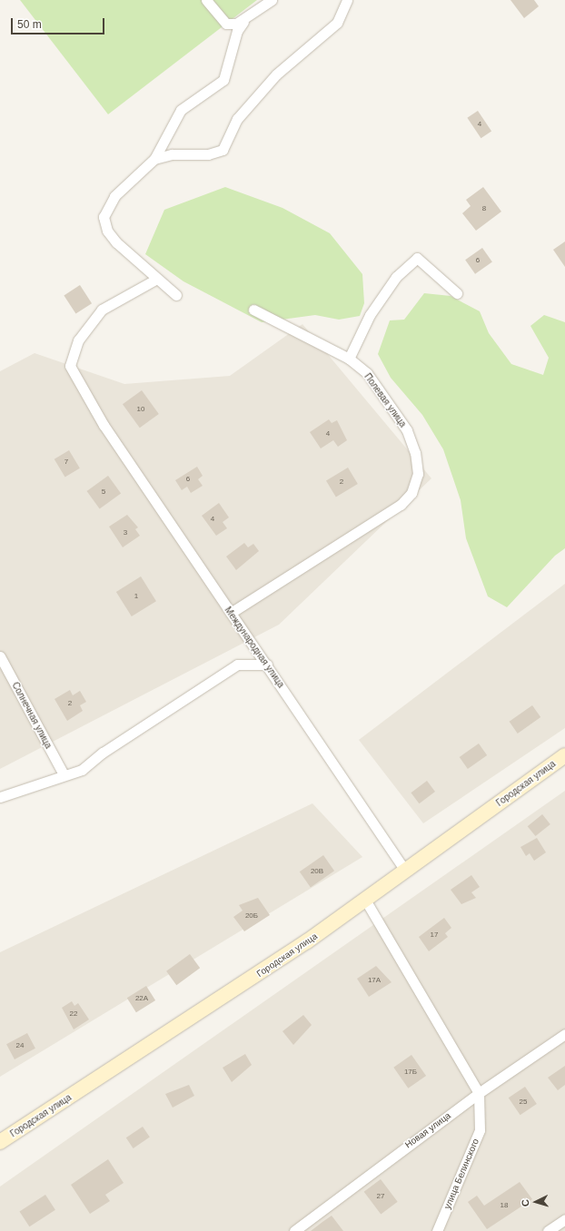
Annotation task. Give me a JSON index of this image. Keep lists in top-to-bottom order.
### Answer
{
  "streets": {
    "main road": ["Городская улица"],
    "street": [
      "Полевая улица",
      "Международная улица",
      "Солнечная улица",
      "Новая улица",
      "улица Белинского"
    ]
  },
  "crossings": [
    ["Полевая улица", "Международная улица"],
    ["Международная улица", "Городская улица"],
    ["Новая улица", "улица Белинского"]
  ],
  "house_numbers": [
    "4",
    "8",
    "6",
    "10",
    "4",
    "7",
    "6",
    "2",
    "5",
    "4",
    "3",
    "1",
    "2",
    "20В",
    "20Б",
    "17",
    "17А",
    "22А",
    "22",
    "24",
    "17Б",
    "25",
    "27",
    "18"
  ],
  "scale_bar": "50 m",
  "north": "left"
}
